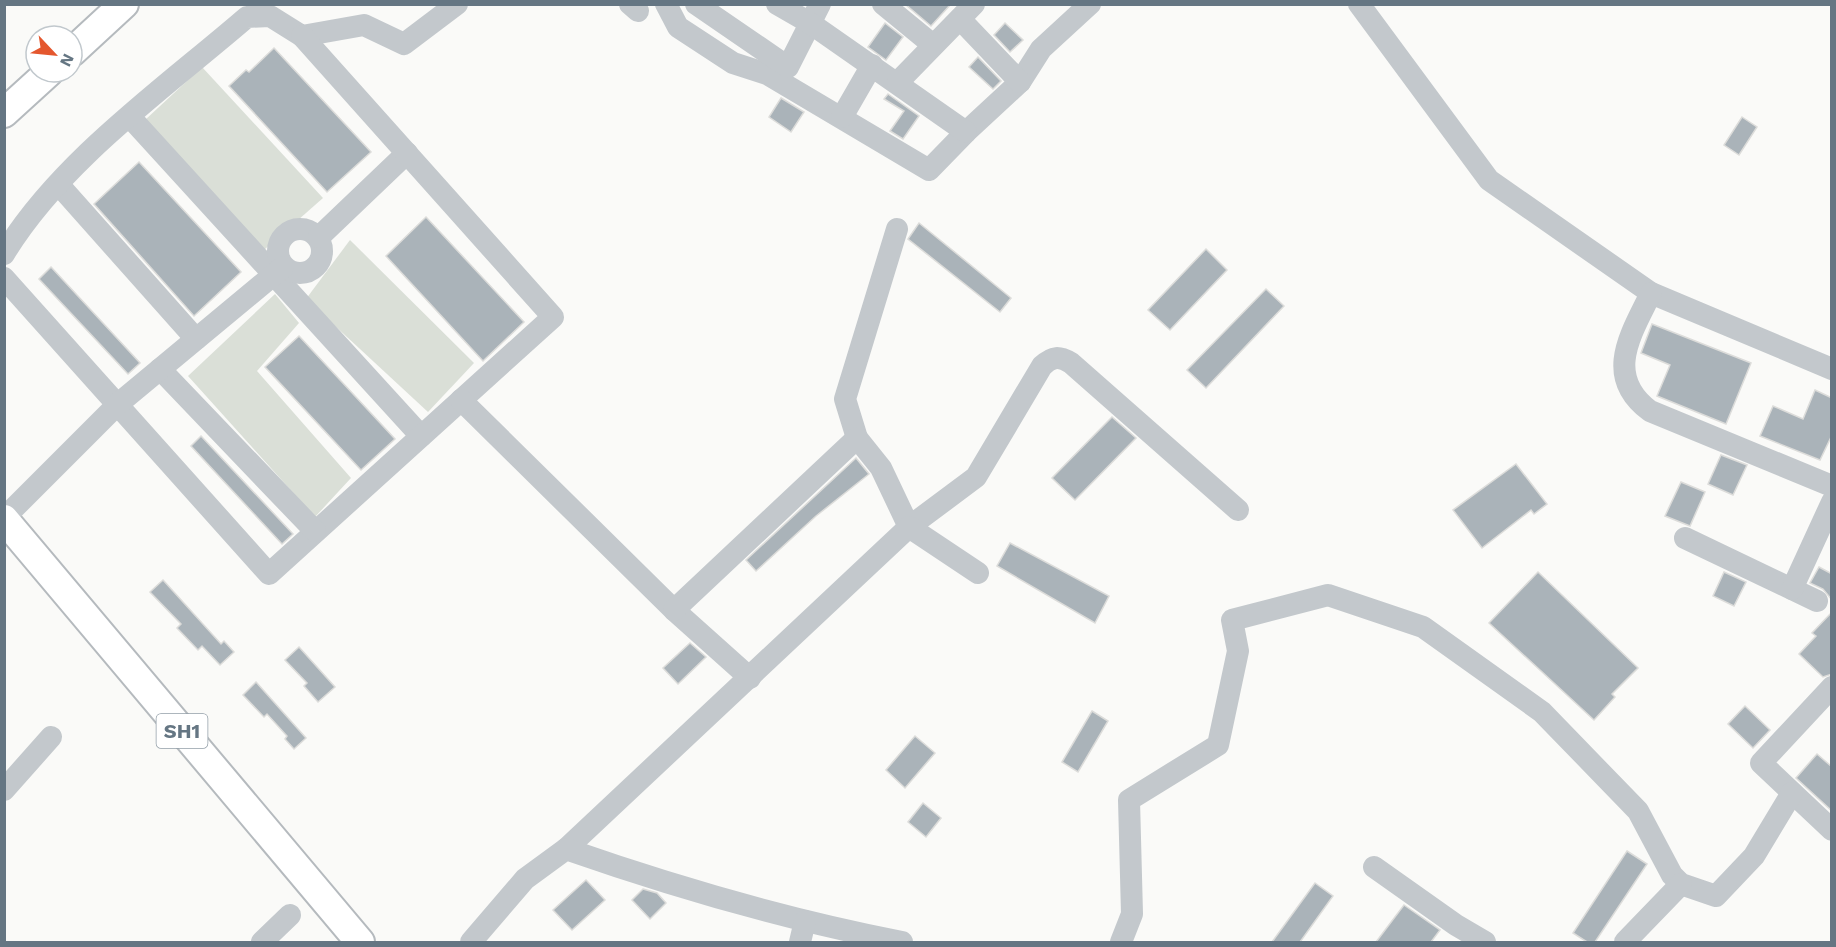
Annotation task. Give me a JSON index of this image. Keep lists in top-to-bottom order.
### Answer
{
  "streets": {
    "main road": ["SH1"]
  },
  "north": "bottom right"
}
